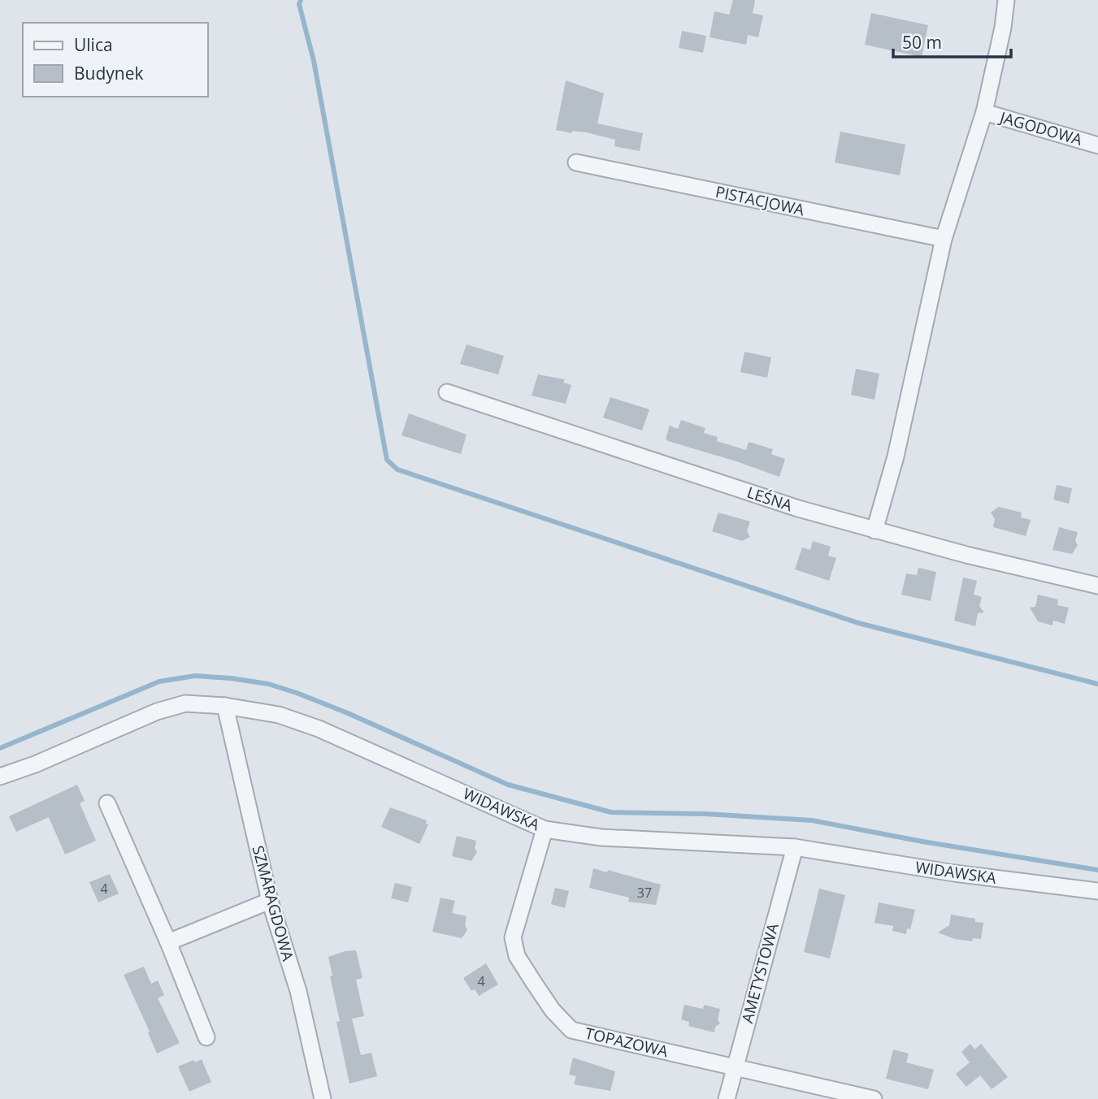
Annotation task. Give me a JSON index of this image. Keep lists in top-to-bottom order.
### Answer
{
  "streets": {
    "street": [
      "JAGODOWA",
      "PISTACJOWA",
      "LEŚNA",
      "WIDAWSKA",
      "SZMARAGDOWA",
      "AMETYSTOWA",
      "TOPAZOWA"
    ]
  },
  "crossings": [
    ["WIDAWSKA", "SZMARAGDOWA"],
    ["WIDAWSKA", "AMETYSTOWA"],
    ["WIDAWSKA", "TOPAZOWA"],
    ["AMETYSTOWA", "TOPAZOWA"]
  ],
  "house_numbers": ["4", "37", "4"],
  "legend": ["Ulica", "Budynek"],
  "scale_bar": "50 m"
}
